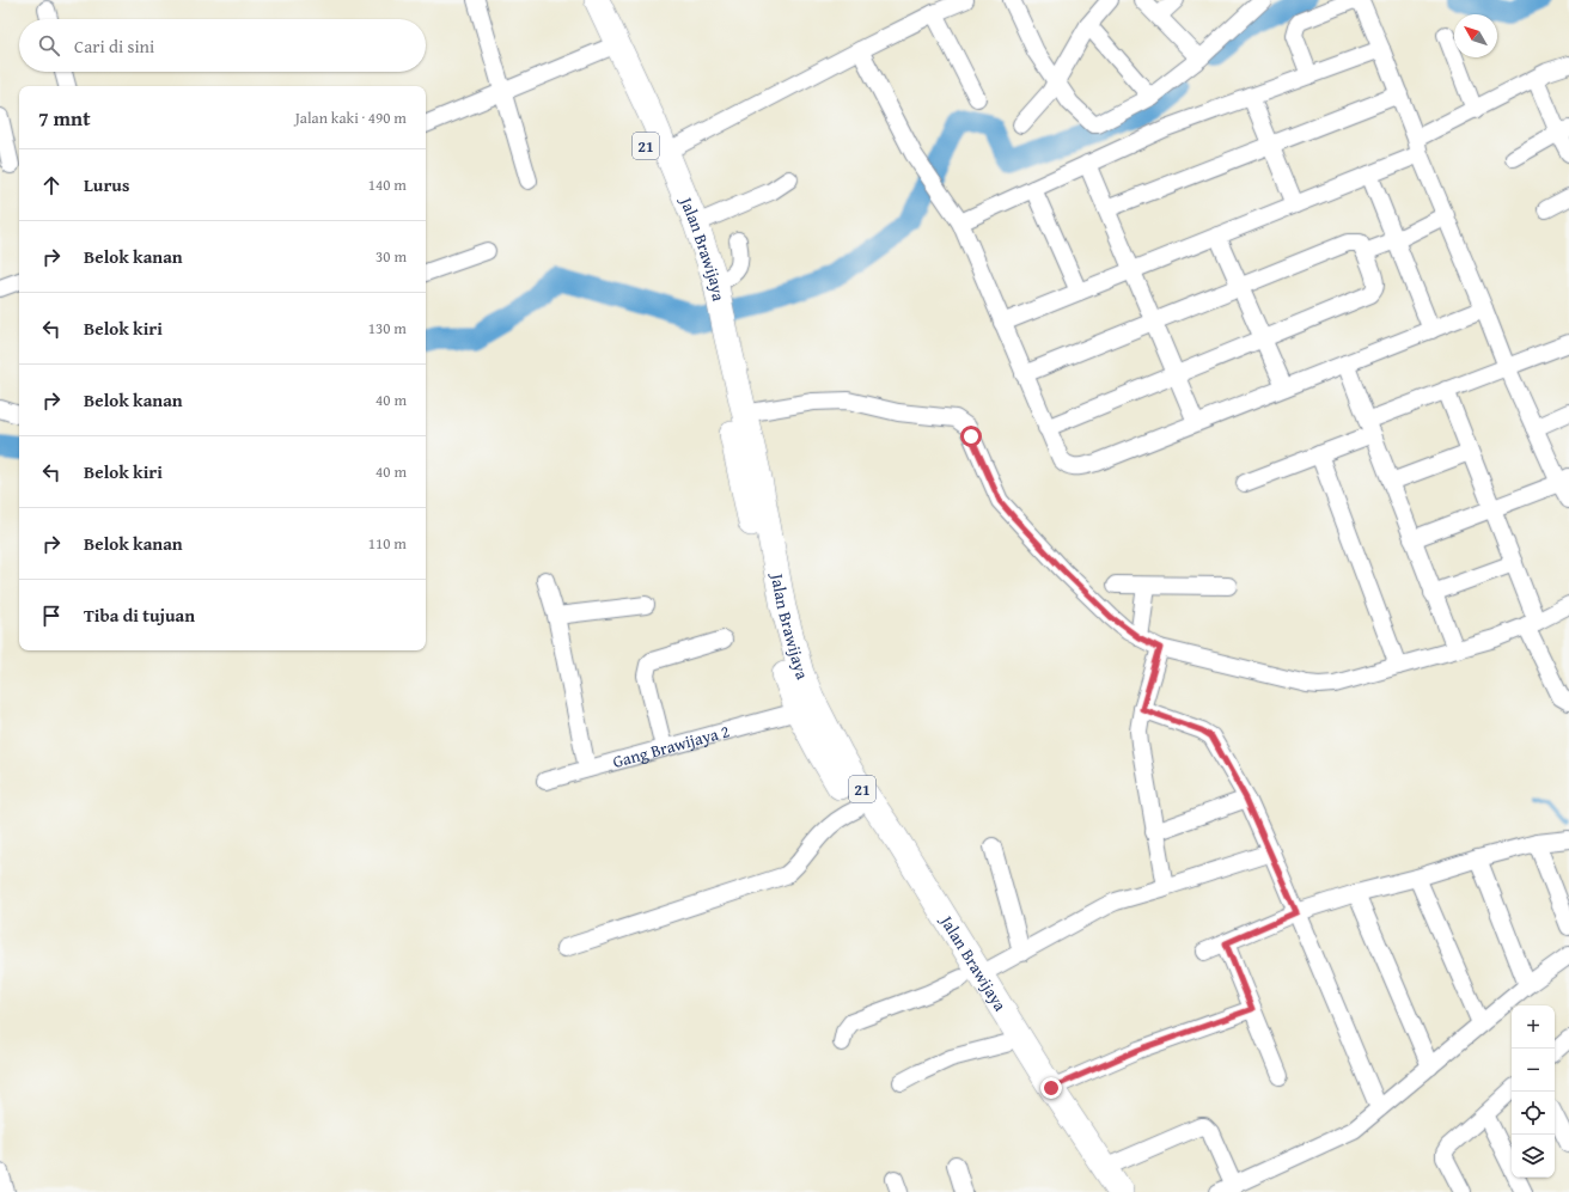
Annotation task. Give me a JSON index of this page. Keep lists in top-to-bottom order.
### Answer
{
  "streets": {
    "highway": ["21", "Jalan Brawijaya"],
    "street": ["Gang Brawijaya 2"]
  },
  "crossings": [
    ["Jalan Brawijaya", "Gang Brawijaya 2"]
  ],
  "north": "top left",
  "page": {
    "search": "Cari di sini",
    "heading": ["7 mnt", "Jalan kaki · 490 m"],
    "list": [
      ["Lurus", "140 m"],
      ["Belok kanan", "30 m"],
      ["Belok kiri", "130 m"],
      ["Belok kanan", "40 m"],
      ["Belok kiri", "40 m"],
      ["Belok kanan", "110 m"],
      "Tiba di tujuan"
    ],
    "map_buttons": ["+", "−"]
  }
}
